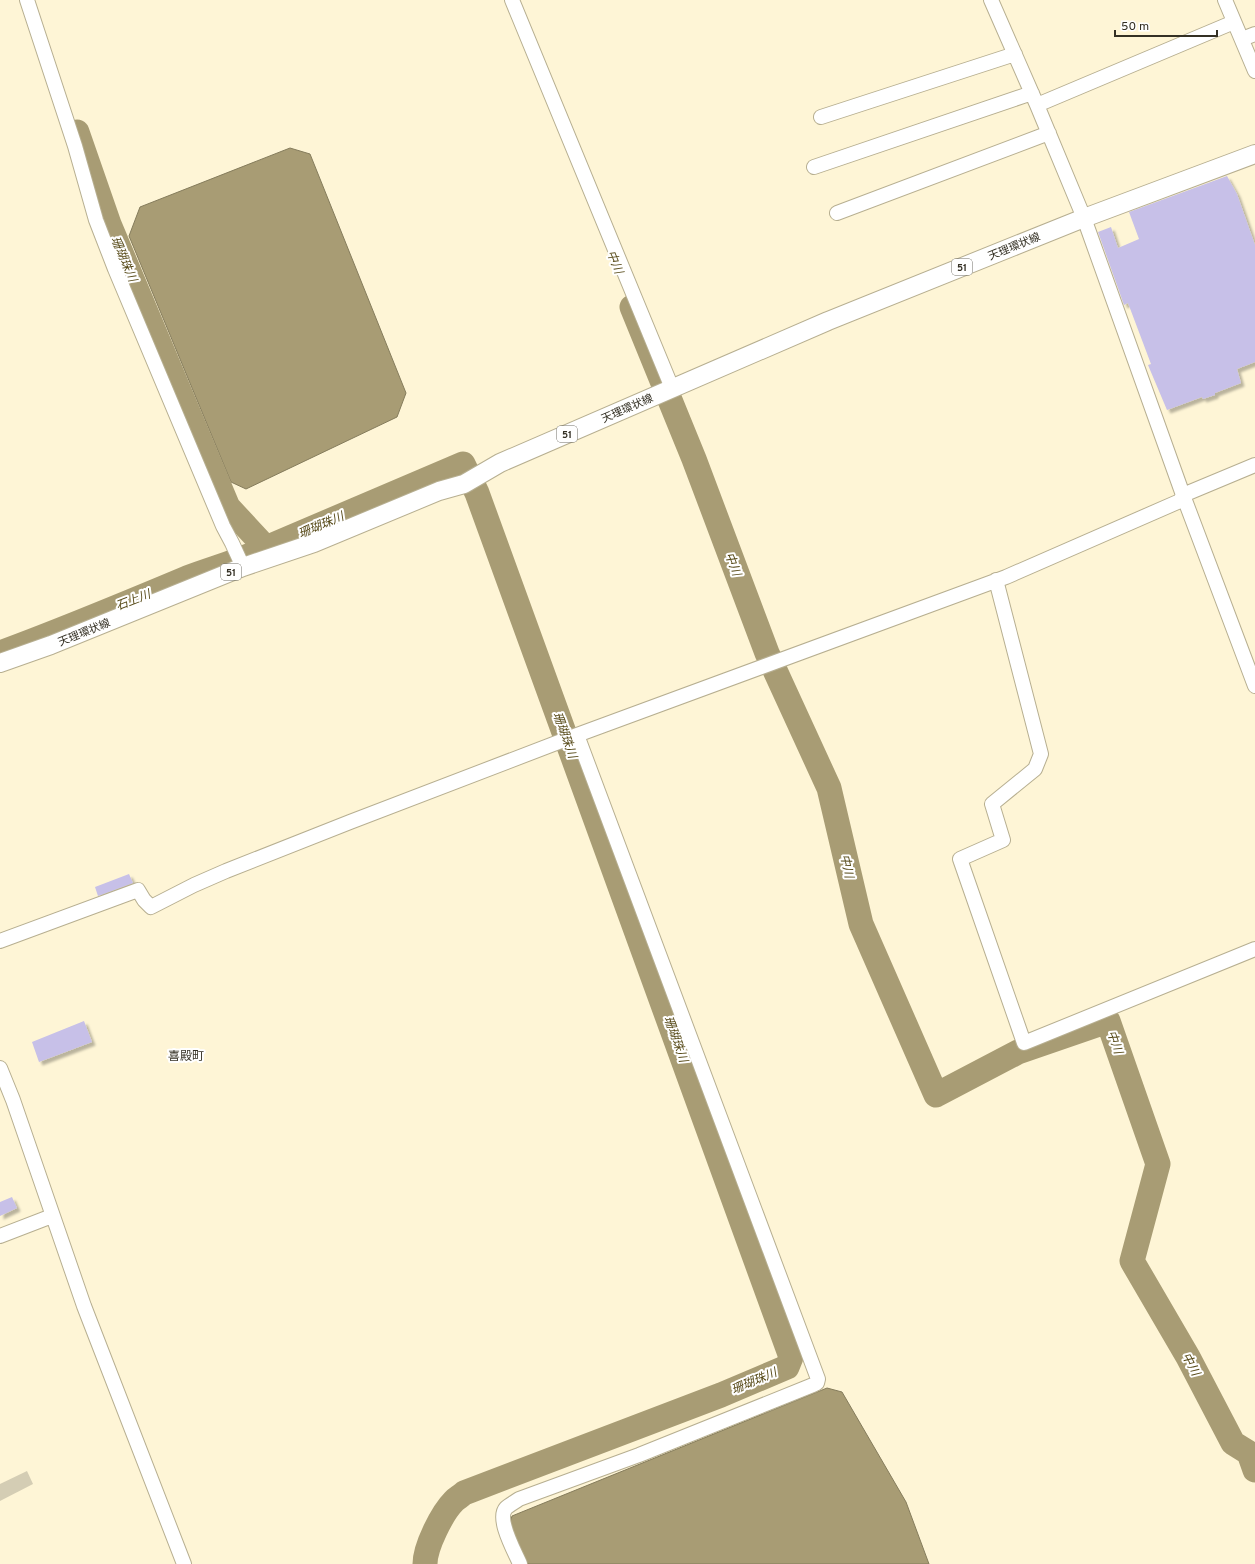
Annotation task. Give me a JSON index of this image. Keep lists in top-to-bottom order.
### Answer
{
  "streets": {
    "main road": ["天理環状線", "51"]
  },
  "districts": ["喜殿町"],
  "water": ["珊瑚珠川", "中川", "石上川"],
  "scale_bar": "50 m"
}
